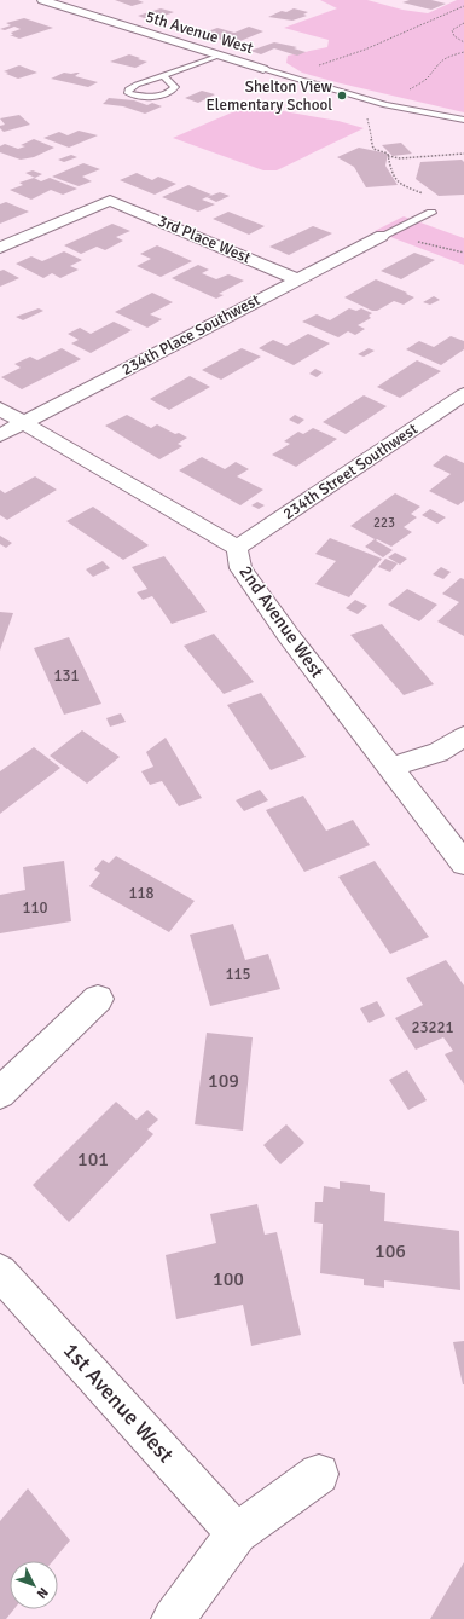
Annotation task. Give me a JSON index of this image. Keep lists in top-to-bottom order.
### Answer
{
  "streets": {
    "street": [
      "5th Avenue West",
      "3rd Place West",
      "234th Place Southwest",
      "234th Street Southwest",
      "2nd Avenue West",
      "1st Avenue West"
    ]
  },
  "crossings": [
    ["3rd Place West", "234th Place Southwest"],
    ["234th Place Southwest", "2nd Avenue West"],
    ["234th Street Southwest", "2nd Avenue West"]
  ],
  "places": ["Shelton View Elementary School"],
  "house_numbers": [
    "223",
    "131",
    "118",
    "110",
    "115",
    "23221",
    "109",
    "101",
    "106",
    "100"
  ],
  "north": "bottom right"
}
